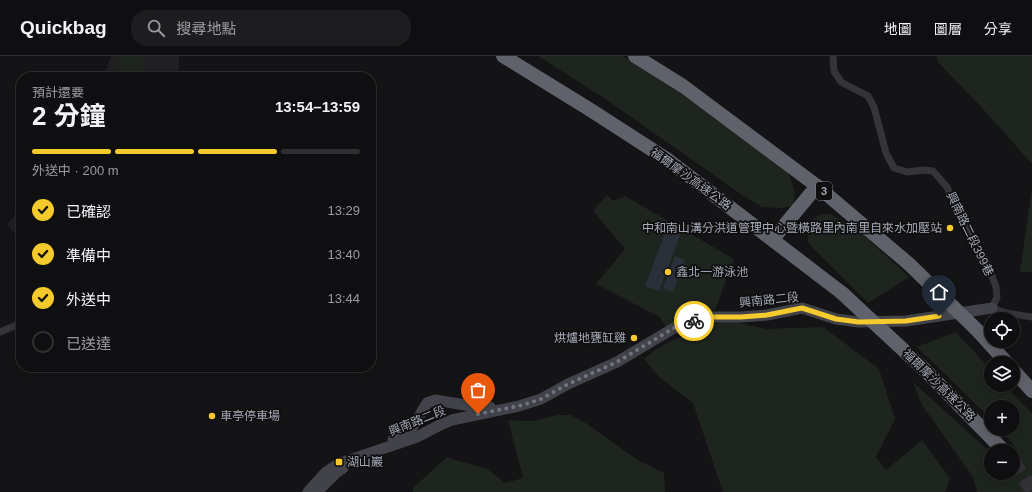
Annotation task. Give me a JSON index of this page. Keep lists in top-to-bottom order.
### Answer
{
  "streets": {
    "highway": ["福爾摩沙高速公路", "3"],
    "street": ["興南路二段399巷", "興南路二段"]
  },
  "crossings": [
    ["興南路二段399巷", "興南路二段"]
  ],
  "places": {
    "other": [
      "中和南山溝分洪道管理中心暨橫路里內南里自來水加壓站",
      "鑫北一游泳池",
      "烘爐地甕缸雞",
      "車亭停車場"
    ],
    "transit": ["湖山巖"]
  },
  "page": {
    "header": "Quickbag",
    "search": "搜尋地點",
    "nav": ["地圖", "圖層", "分享"],
    "heading": ["2 分鐘", "預計還要", "13:54–13:59"],
    "bar": "外送中 · 200 m",
    "list": [
      ["已確認", "13:29"],
      ["準備中", "13:40"],
      ["外送中", "13:44"],
      "已送達"
    ],
    "map_buttons": ["+", "−"]
  }
}
